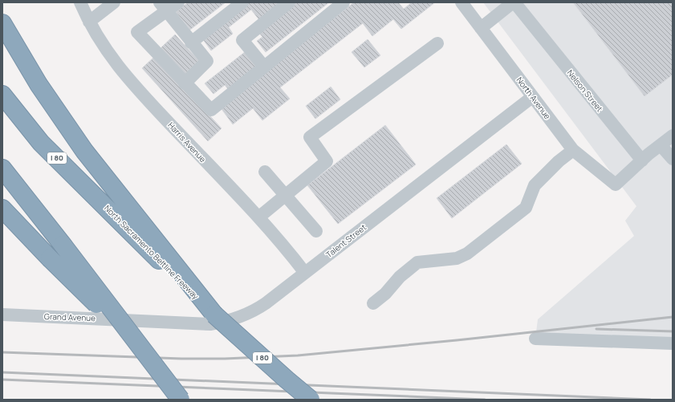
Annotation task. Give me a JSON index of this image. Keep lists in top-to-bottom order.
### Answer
{
  "streets": {
    "highway": ["I 80", "North Sacramento Beltline Freeway"],
    "street": [
      "Nelson Street",
      "North Avenue",
      "Harris Avenue",
      "Talent Street",
      "Grand Avenue"
    ]
  },
  "crossings": [
    ["Nelson Street", "North Avenue"],
    ["North Avenue", "Talent Street"],
    ["Harris Avenue", "Talent Street"],
    ["I 80", "North Sacramento Beltline Freeway"],
    ["Talent Street", "Grand Avenue"]
  ]
}
